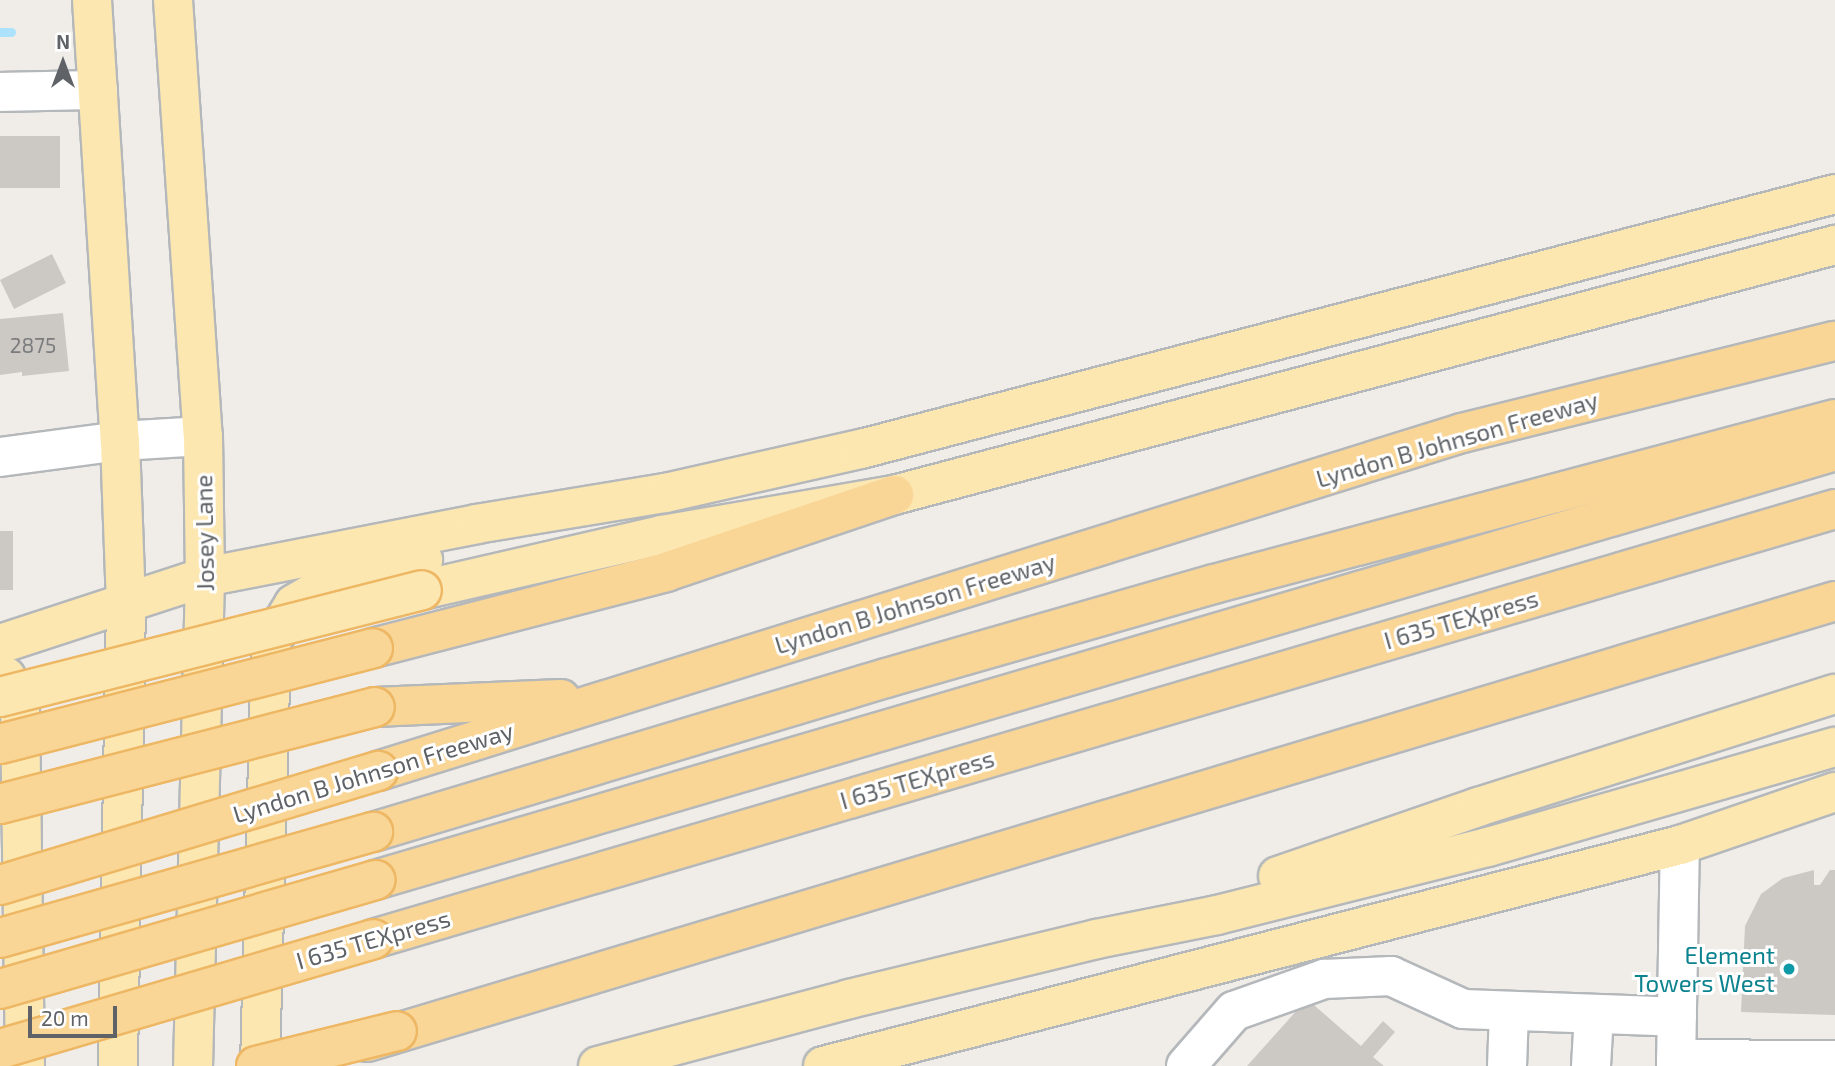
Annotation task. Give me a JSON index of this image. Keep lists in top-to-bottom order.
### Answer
{
  "streets": {
    "highway": ["Lyndon B Johnson Freeway", "I 635 TEXpress"],
    "main road": ["Josey Lane"]
  },
  "places": ["Element Towers West"],
  "house_numbers": ["2875"],
  "scale_bar": "20 m",
  "north": "top"
}
